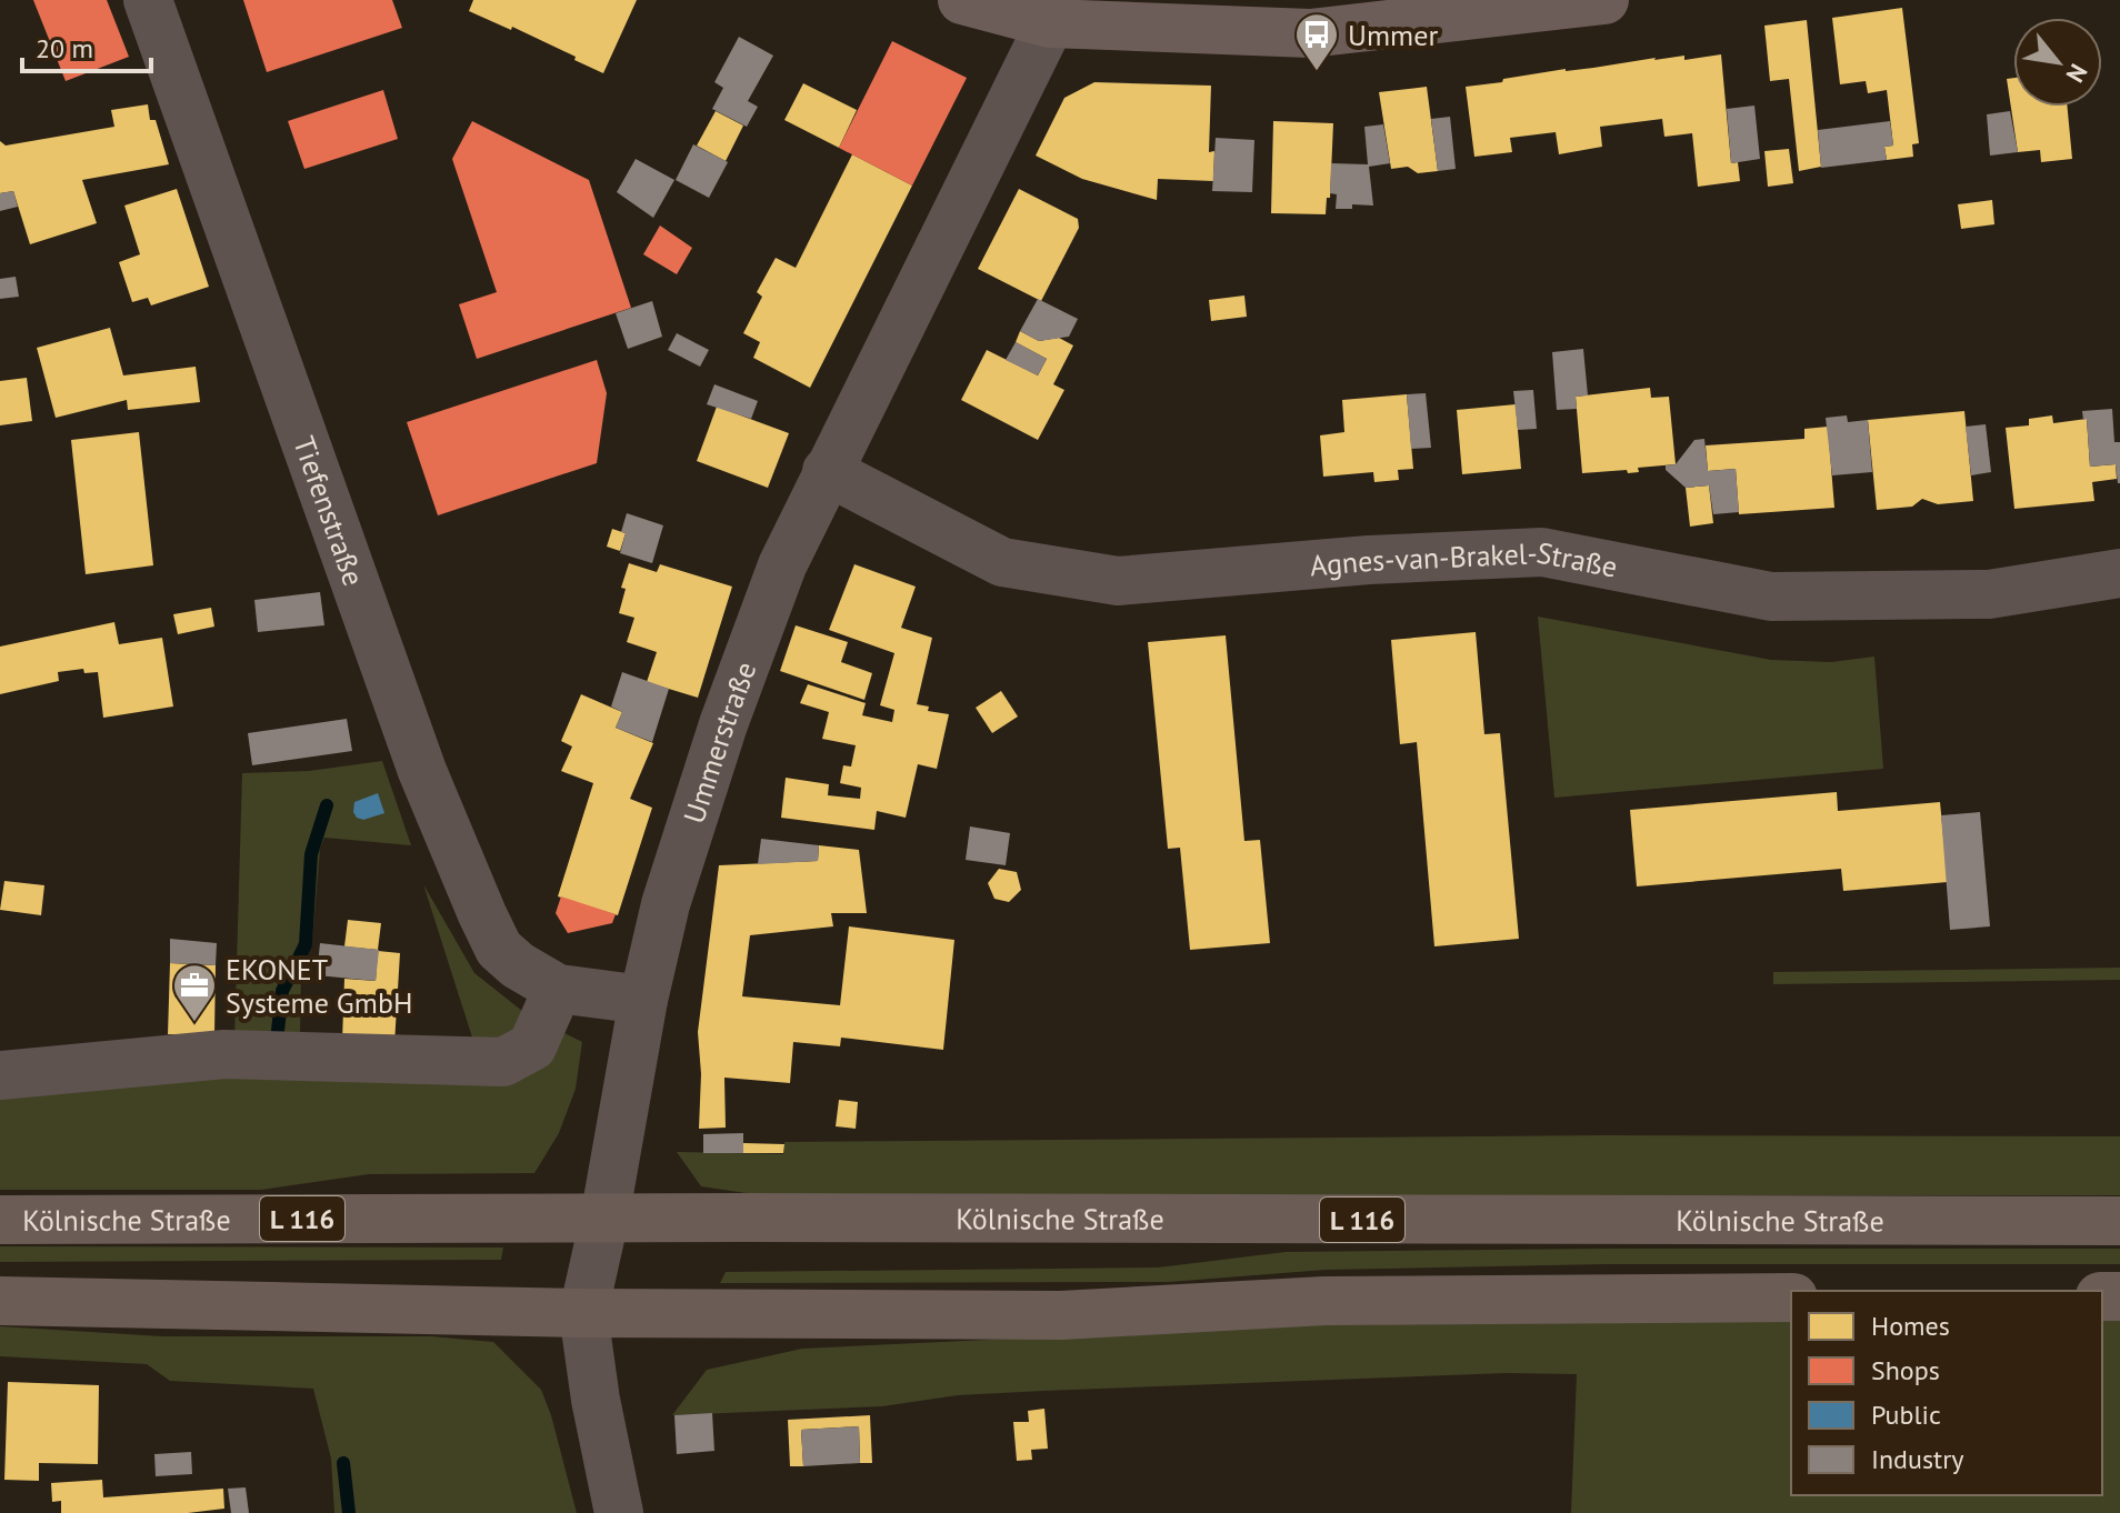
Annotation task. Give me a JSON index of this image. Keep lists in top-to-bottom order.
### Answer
{
  "streets": {
    "main road": ["L 116", "Kölnische Straße"],
    "street": ["Tiefenstraße", "Agnes-van-Brakel-Straße", "Ummerstraße"]
  },
  "crossings": [
    ["Tiefenstraße", "Ummerstraße"],
    ["Agnes-van-Brakel-Straße", "Ummerstraße"],
    ["Ummerstraße", "Kölnische Straße"]
  ],
  "places": {
    "bus stop": ["Ummer"],
    "office": ["EKONET Systeme GmbH"]
  },
  "legend": [
    "Homes",
    "Shops",
    "Public",
    "Industry"
  ],
  "scale_bar": "20 m",
  "north": "bottom right"
}
